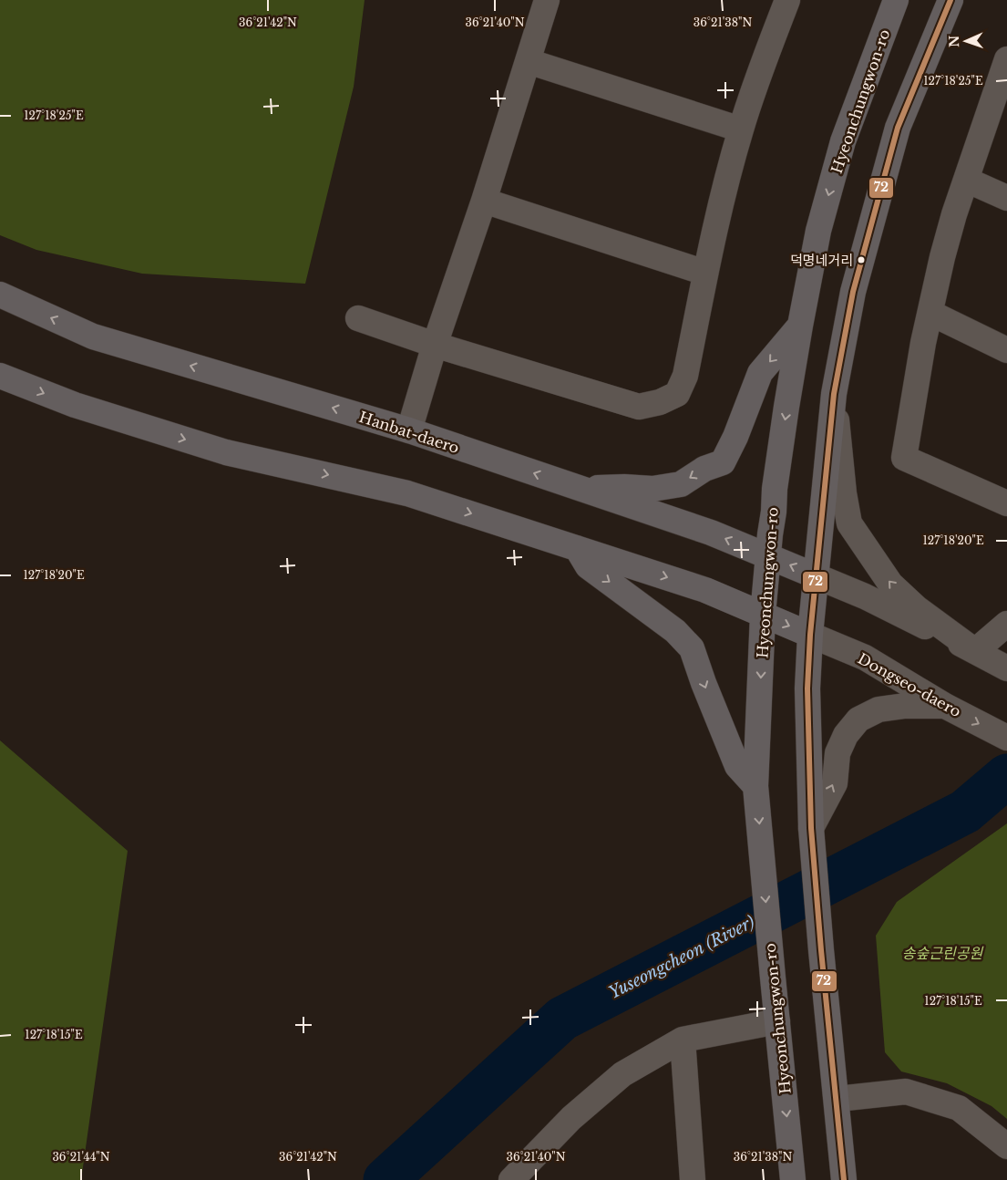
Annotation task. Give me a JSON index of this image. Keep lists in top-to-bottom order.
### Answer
{
  "streets": {
    "main road": ["Hyeonchungwon-ro", "Hanbat-daero"],
    "street": ["Dongseo-daero"]
  },
  "crossings": [
    ["Hyeonchungwon-ro", "Hanbat-daero"]
  ],
  "water": ["Yuseongcheon (River)"],
  "parks": ["송숲근린공원"],
  "places": ["덕명네거리"],
  "lines": ["transit line 72"],
  "north": "left",
  "coordinates": [
    "36°21'42\"N",
    "36°21'40\"N",
    "36°21'38\"N",
    "127°18'25\"E",
    "127°18'20\"E",
    "127°18'15\"E",
    "36°21'44\"N"
  ]
}
